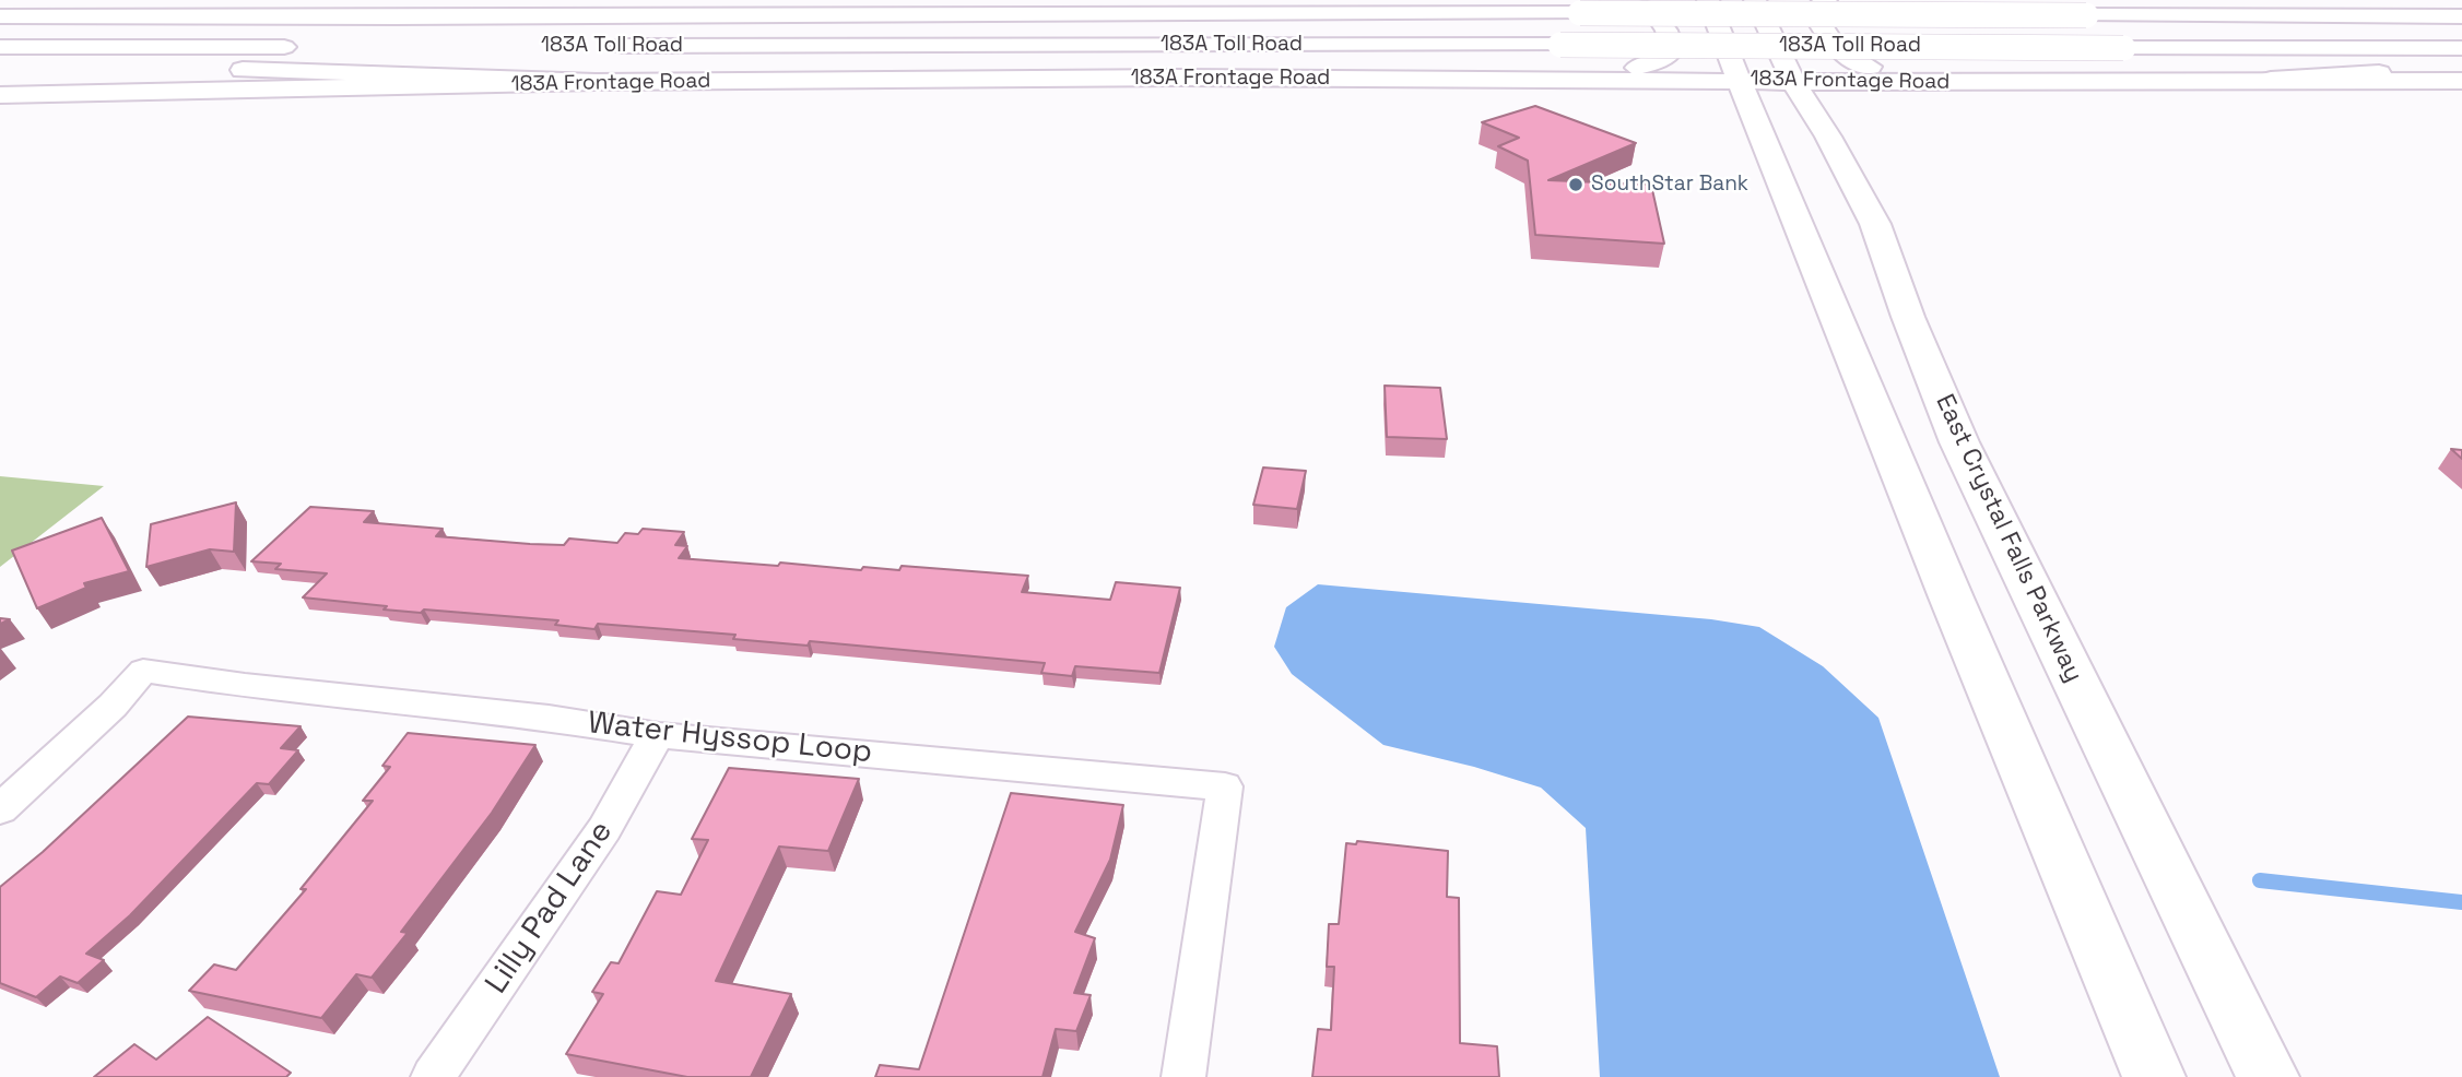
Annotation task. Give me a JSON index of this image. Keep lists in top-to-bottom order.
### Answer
{
  "streets": {
    "main road": ["183A Toll Road", "183A Frontage Road", "East Crystal Falls Parkway"],
    "street": ["Water Hyssop Loop", "Lilly Pad Lane"]
  },
  "crossings": [
    ["183A Frontage Road", "East Crystal Falls Parkway"],
    ["Water Hyssop Loop", "Lilly Pad Lane"]
  ],
  "places": ["SouthStar Bank"]
}
